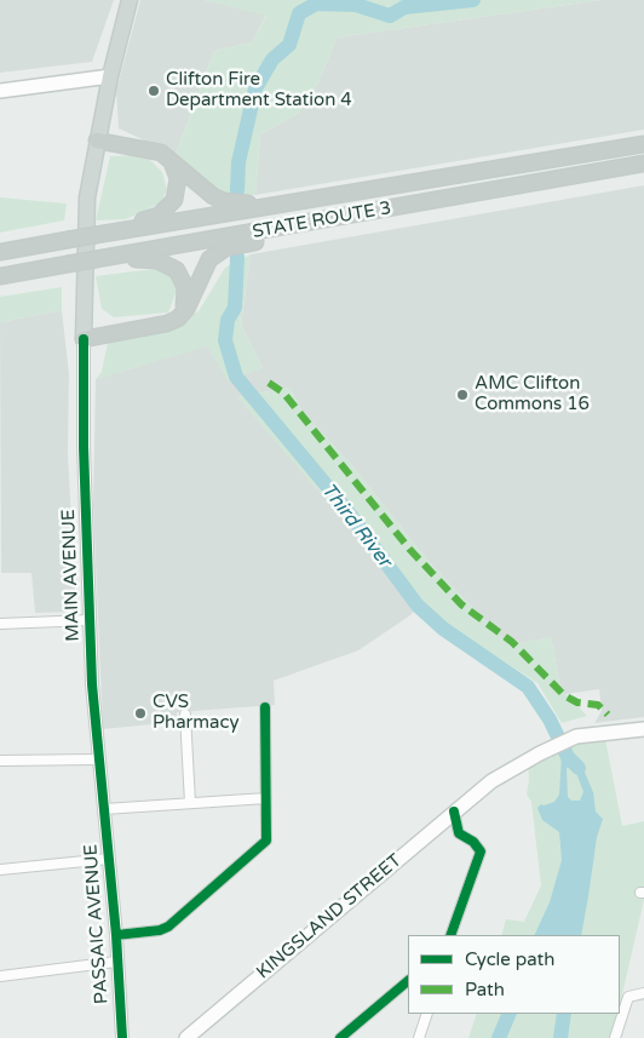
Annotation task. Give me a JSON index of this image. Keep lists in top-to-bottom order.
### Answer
{
  "streets": {
    "highway": ["STATE ROUTE 3"],
    "main road": ["MAIN AVENUE", "KINGSLAND STREET"],
    "street": ["PASSAIC AVENUE"]
  },
  "crossings": [
    ["MAIN AVENUE", "PASSAIC AVENUE"]
  ],
  "water": ["Third River"],
  "places": ["Clifton Fire Department Station 4", "AMC Clifton Commons 16", "CVS Pharmacy"],
  "legend": ["Cycle path", "Path"]
}
